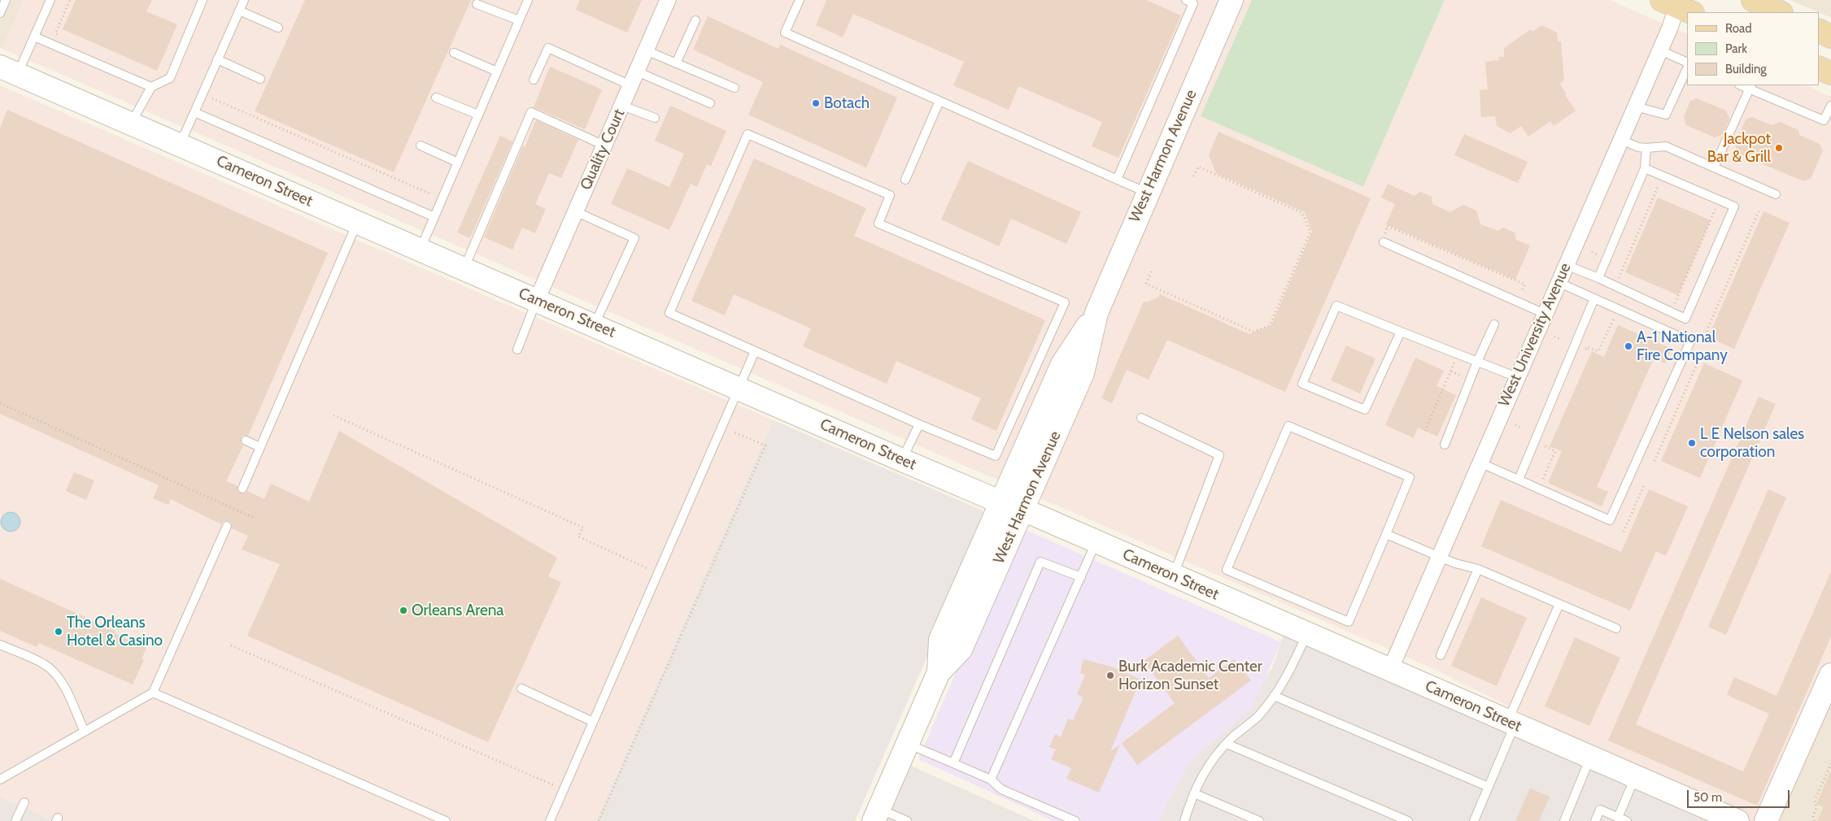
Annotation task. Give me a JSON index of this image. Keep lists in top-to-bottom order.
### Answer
{
  "streets": {
    "street": [
      "Quality Court",
      "West Harmon Avenue",
      "Cameron Street",
      "West University Avenue"
    ]
  },
  "crossings": [
    ["Quality Court", "Cameron Street"],
    ["West Harmon Avenue", "Cameron Street"],
    ["Cameron Street", "West University Avenue"]
  ],
  "places": [
    "Botach",
    "Jackpot Bar & Grill",
    "A-1 National Fire Company",
    "L E Nelson sales corporation",
    "Orleans Arena",
    "The Orleans Hotel & Casino",
    "Burk Academic Center Horizon Sunset"
  ],
  "legend": ["Road", "Park", "Building"],
  "scale_bar": "50 m"
}
